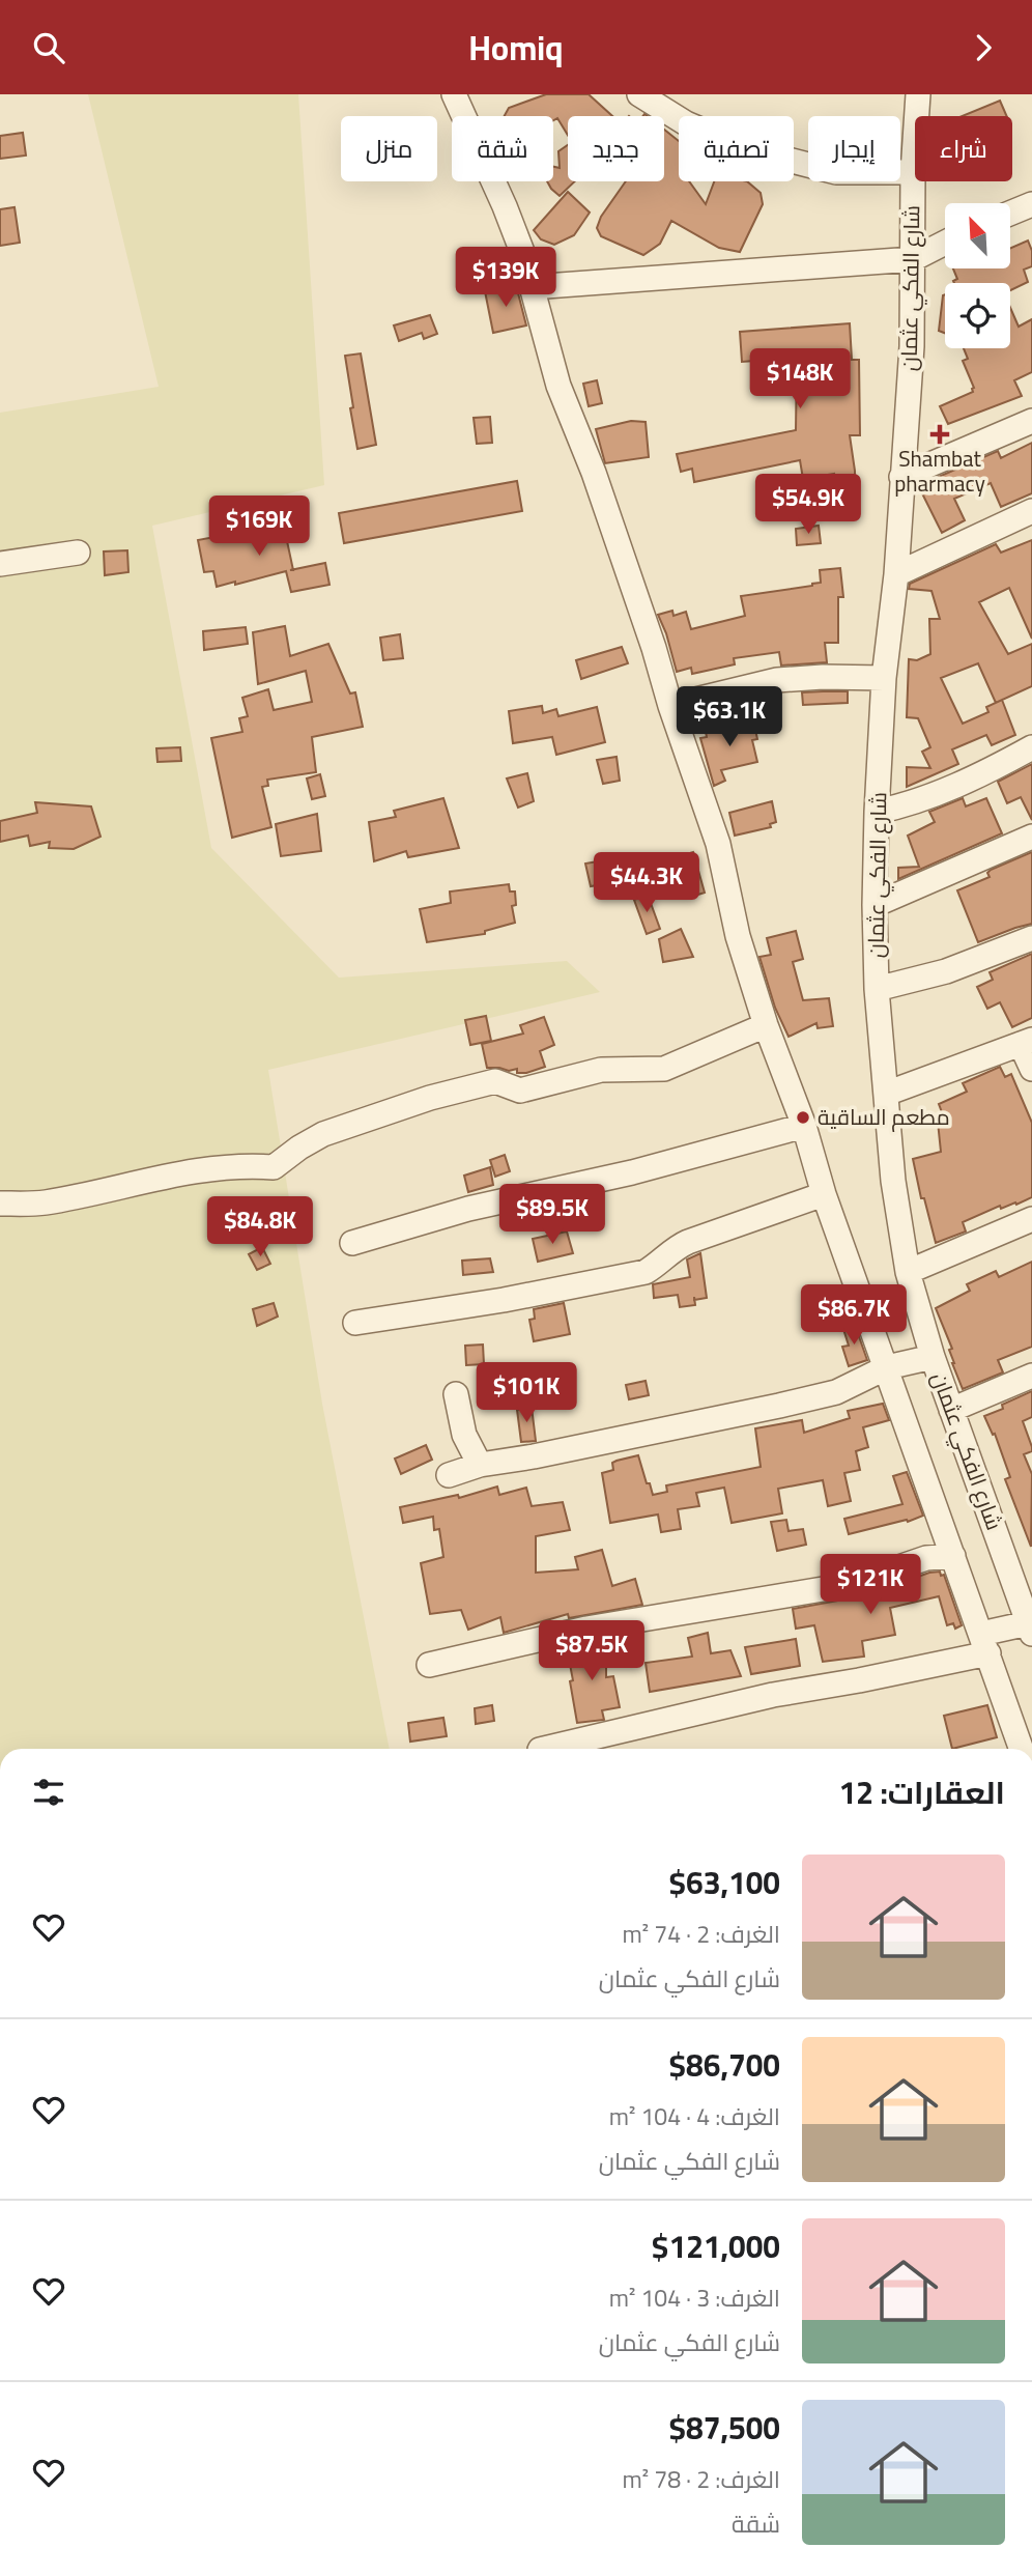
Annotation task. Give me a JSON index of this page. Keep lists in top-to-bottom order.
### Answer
{
  "streets": {
    "street": ["شارع الفكي عثمان"]
  },
  "places": {
    "health": ["Shambat pharmacy"],
    "other": ["مطعم الساقية"]
  },
  "north": "top left",
  "page": {
    "header": "Homiq",
    "chip": [
      "شراء",
      "إيجار",
      "تصفية",
      "جديد",
      "شقة",
      "منزل"
    ],
    "price": [
      "$139K",
      "$148K",
      "$54.9K",
      "$169K",
      "$63.1K",
      "$44.3K",
      "$89.5K",
      "$84.8K",
      "$86.7K",
      "$101K",
      "$121K",
      "$87.5K"
    ],
    "heading": "العقارات: 12",
    "list": [
      {
        "name": "$63,100",
        "note": "الغرف: 2 · 74 m² · شارع الفكي عثمان"
      },
      {
        "name": "$86,700",
        "note": "الغرف: 4 · 104 m² · شارع الفكي عثمان"
      },
      {
        "name": "$121,000",
        "note": "الغرف: 3 · 104 m² · شارع الفكي عثمان"
      },
      {
        "name": "$87,500",
        "note": "الغرف: 2 · 78 m² · شقة"
      }
    ]
  }
}
